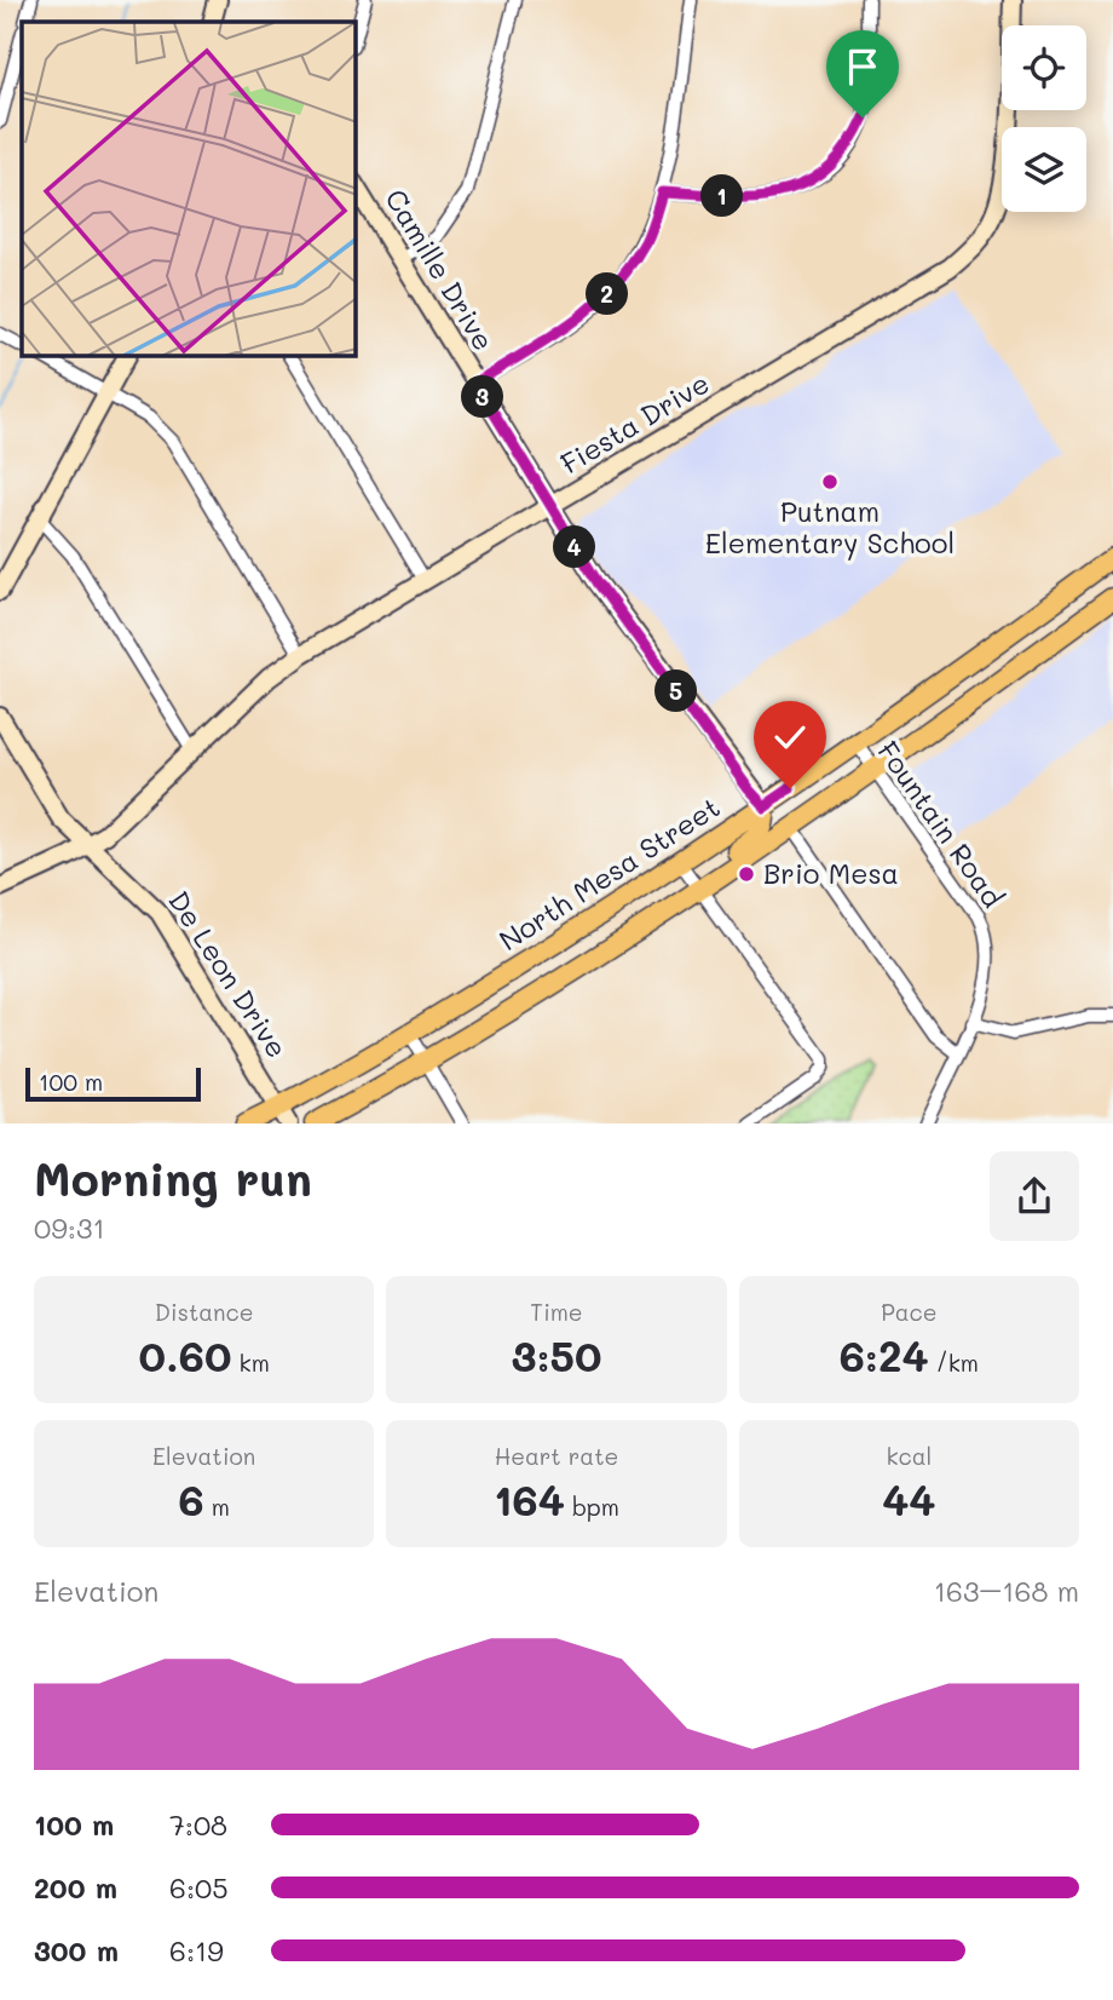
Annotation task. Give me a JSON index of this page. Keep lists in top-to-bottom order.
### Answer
{
  "streets": {
    "main road": ["North Mesa Street"],
    "street": [
      "Camille Drive",
      "Fiesta Drive",
      "Fountain Road",
      "De Leon Drive"
    ]
  },
  "crossings": [
    ["Camille Drive", "Fiesta Drive"],
    ["Camille Drive", "North Mesa Street"],
    ["Fiesta Drive", "De Leon Drive"],
    ["Fountain Road", "North Mesa Street"],
    ["North Mesa Street", "De Leon Drive"]
  ],
  "places": ["Putnam Elementary School", "Brio Mesa"],
  "scale_bar": "100 m",
  "page": {
    "pins": [
      "1",
      "2",
      "3",
      "4",
      "5"
    ],
    "scale": "100 m",
    "heading": ["Morning run", "09:31"],
    "stats": [
      ["Distance", "0.60 km"],
      ["Time", "3:50"],
      ["Pace", "6:24 /km"],
      ["Elevation", "6 m"],
      ["Heart rate", "164 bpm"],
      ["kcal", "44"]
    ],
    "chart": ["Elevation", "163–168 m"],
    "list": [
      {
        "name": "100 m",
        "note": "7:08"
      },
      {
        "name": "200 m",
        "note": "6:05"
      },
      {
        "name": "300 m",
        "note": "6:19"
      }
    ]
  }
}
